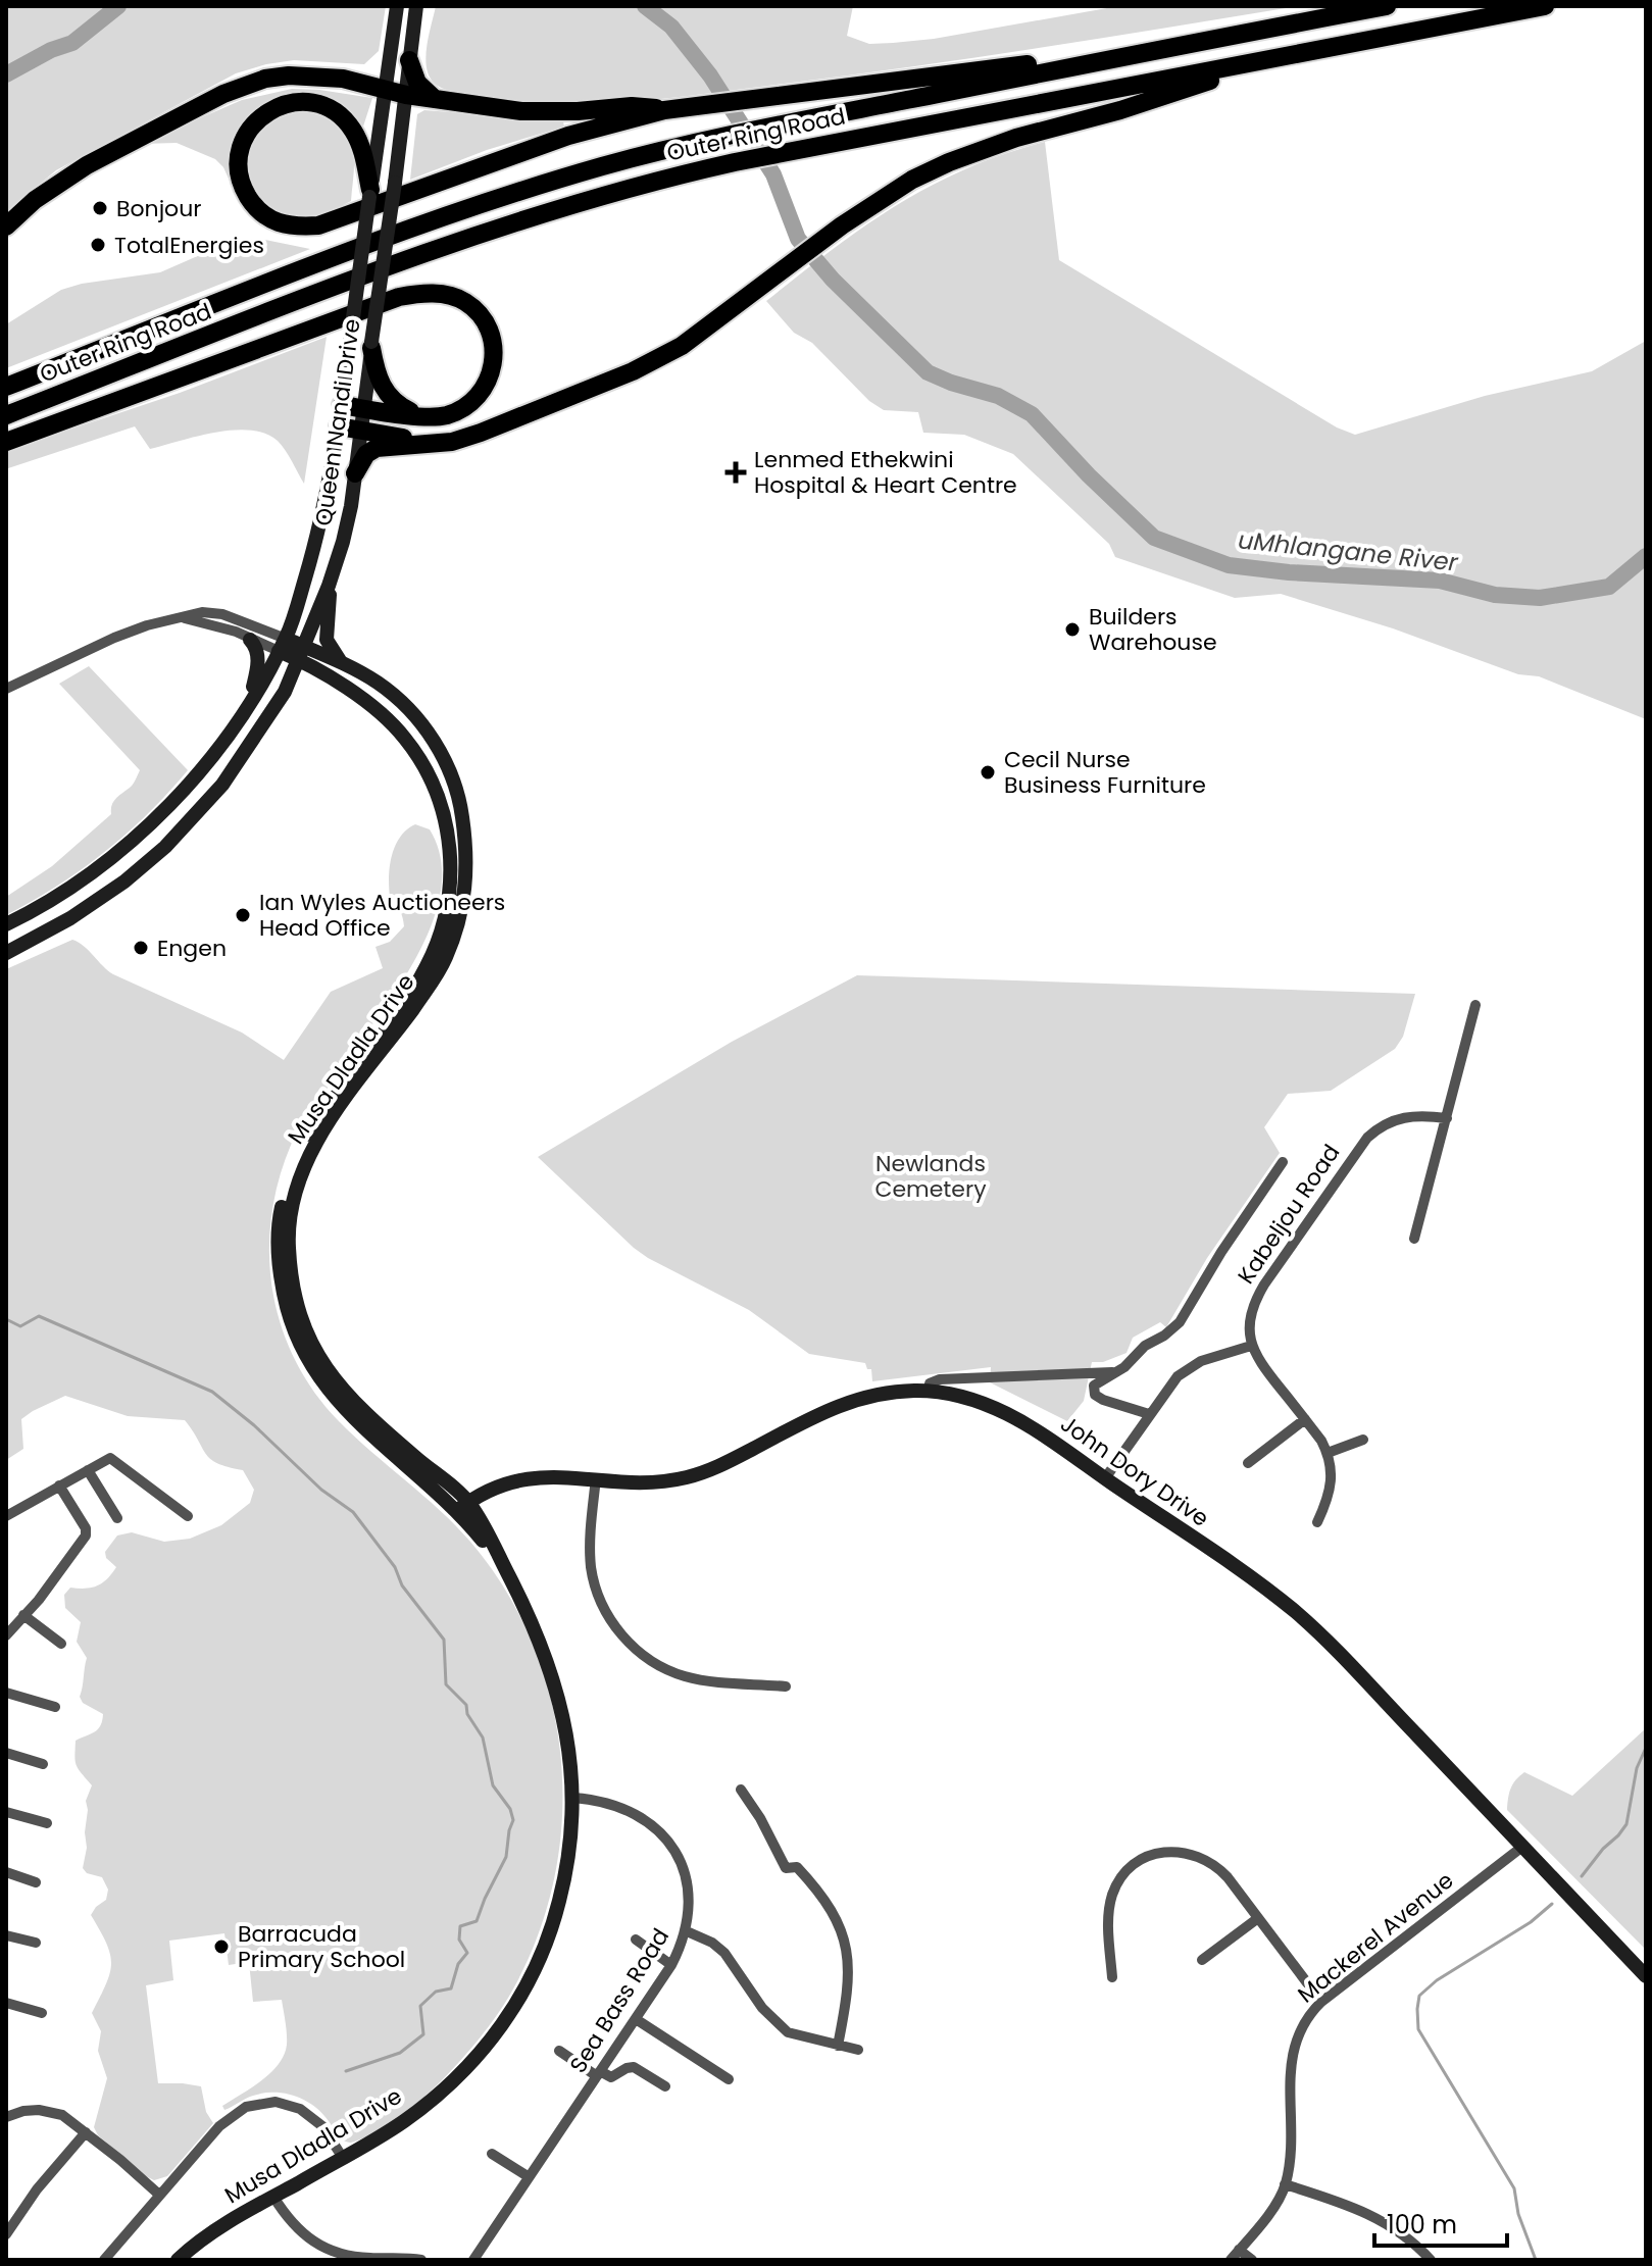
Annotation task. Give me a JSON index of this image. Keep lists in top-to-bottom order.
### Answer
{
  "streets": {
    "highway": ["Outer Ring Road"],
    "street": [
      "Queen Nandi Drive",
      "Musa Dladla Drive",
      "Kabeljou Road",
      "John Dory Drive",
      "Mackerel Avenue",
      "Sea Bass Road"
    ]
  },
  "crossings": [
    ["Queen Nandi Drive", "Musa Dladla Drive"],
    ["Musa Dladla Drive", "John Dory Drive"],
    ["Musa Dladla Drive", "Sea Bass Road"],
    ["John Dory Drive", "Mackerel Avenue"]
  ],
  "water": ["uMhlangane River"],
  "parks": ["Newlands Cemetery"],
  "places": {
    "other": [
      "Bonjour",
      "TotalEnergies",
      "Builders Warehouse",
      "Cecil Nurse Business Furniture",
      "Ian Wyles Auctioneers Head Office",
      "Engen",
      "Barracuda Primary School"
    ],
    "health": ["Lenmed Ethekwini Hospital & Heart Centre"]
  },
  "scale_bar": "100 m"
}
